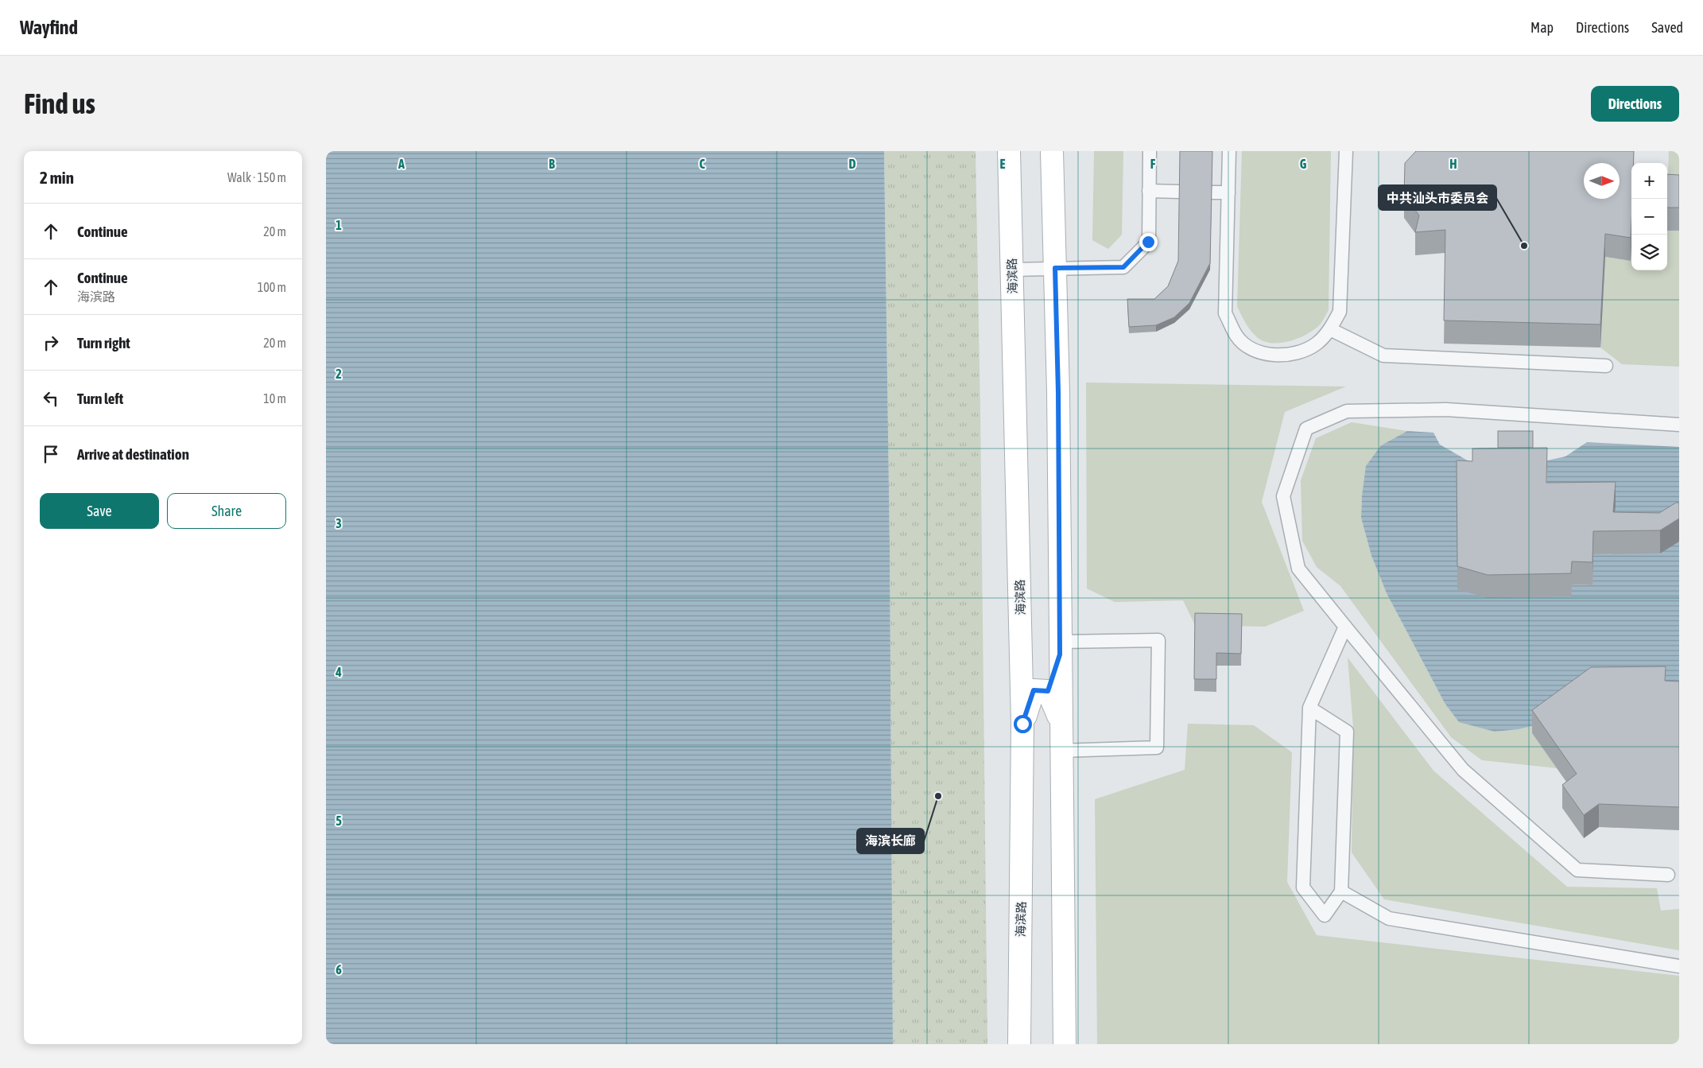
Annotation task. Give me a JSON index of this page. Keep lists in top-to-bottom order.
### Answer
{
  "streets": {
    "main road": ["海滨路"]
  },
  "places": ["中共汕头市委员会", "海滨长廊"],
  "north": "right",
  "page": {
    "header": "Wayfind",
    "nav": ["Map", "Directions", "Saved"],
    "buttons": [
      "Directions",
      ["Save", "Share"]
    ],
    "title": "Find us",
    "heading": ["2 min", "Walk · 150 m"],
    "map_buttons": ["+", "−"],
    "list": [
      ["Continue", "20 m"],
      ["Continue", "海滨路", "100 m"],
      ["Turn right", "20 m"],
      ["Turn left", "10 m"],
      "Arrive at destination"
    ]
  },
  "grid": {
    "columns": [
      "A",
      "B",
      "C",
      "D",
      "E",
      "F",
      "G",
      "H"
    ],
    "rows": [
      "1",
      "2",
      "3",
      "4",
      "5",
      "6"
    ]
  }
}
